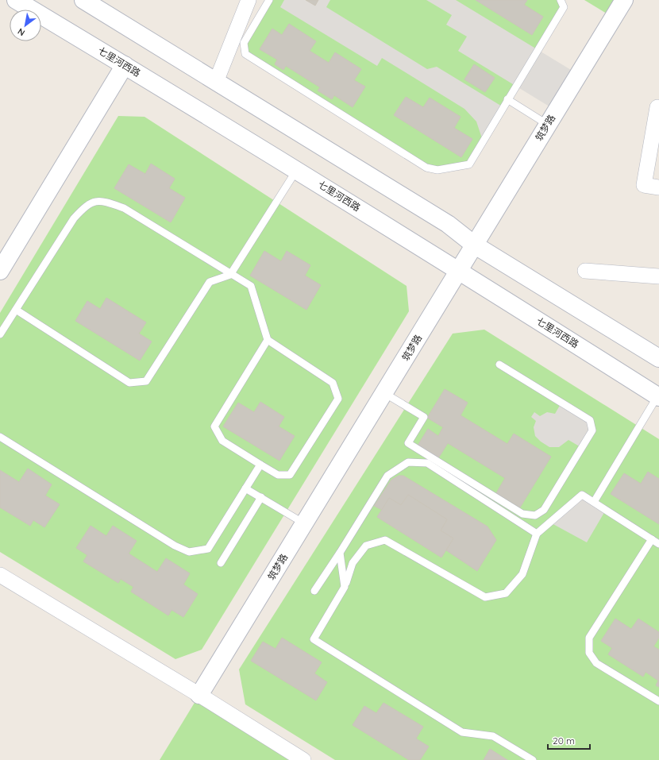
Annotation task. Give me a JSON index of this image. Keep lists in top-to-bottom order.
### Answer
{
  "streets": {
    "street": ["七里河西路", "筑梦路"]
  },
  "crossings": [
    ["七里河西路", "筑梦路"]
  ],
  "scale_bar": "20 m",
  "north": "bottom left"
}
